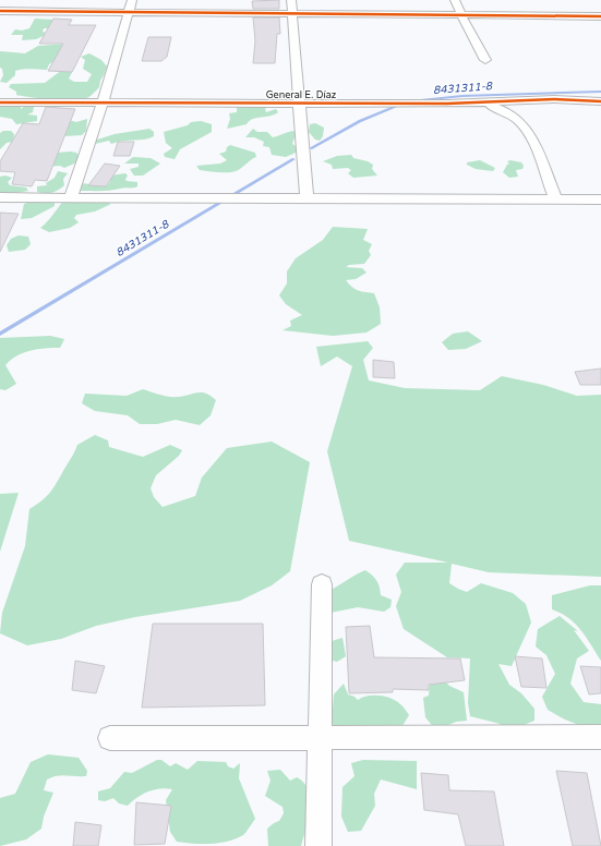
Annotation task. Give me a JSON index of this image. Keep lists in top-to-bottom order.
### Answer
{
  "streets": {
    "street": ["General E. Díaz"]
  },
  "water": ["8431311-8"]
}
